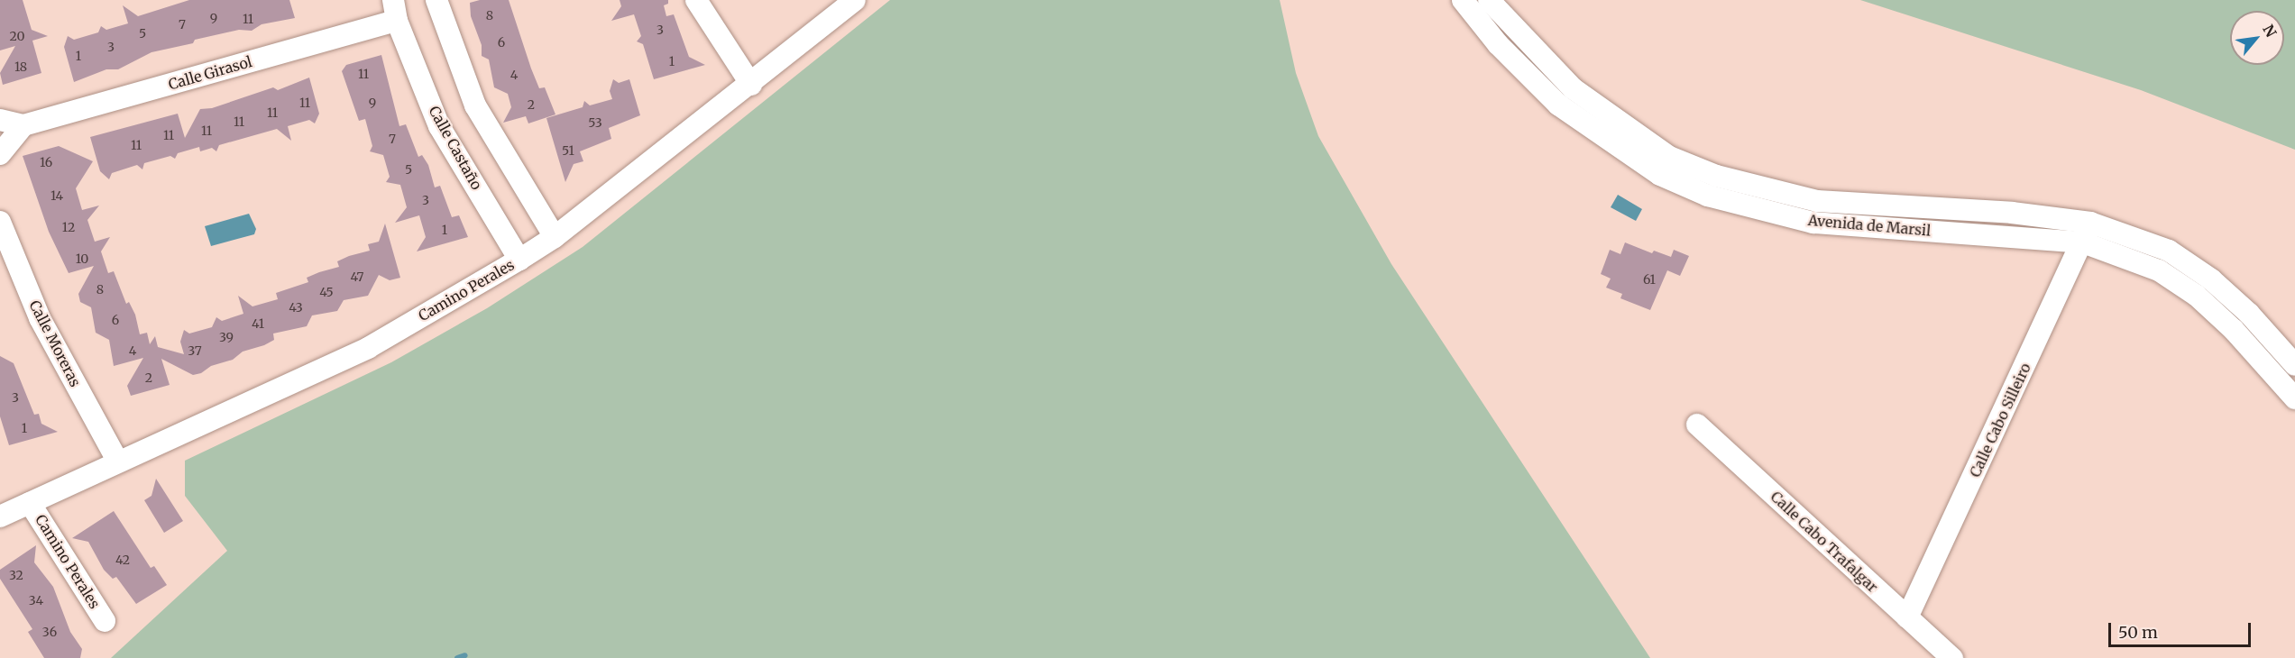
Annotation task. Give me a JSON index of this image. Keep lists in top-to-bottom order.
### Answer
{
  "streets": {
    "street": [
      "Calle Girasol",
      "Calle Castaño",
      "Avenida de Marsil",
      "Camino Perales",
      "Calle Moreras",
      "Calle Cabo Silleiro",
      "Calle Cabo Trafalgar"
    ]
  },
  "crossings": [
    ["Calle Girasol", "Calle Castaño"],
    ["Calle Castaño", "Camino Perales"],
    ["Avenida de Marsil", "Calle Cabo Silleiro"],
    ["Camino Perales", "Calle Moreras"],
    ["Calle Cabo Silleiro", "Calle Cabo Trafalgar"]
  ],
  "house_numbers": [
    "8",
    "9",
    "11",
    "7",
    "3",
    "5",
    "20",
    "6",
    "3",
    "1",
    "1",
    "18",
    "11",
    "4",
    "11",
    "9",
    "2",
    "11",
    "11",
    "53",
    "11",
    "11",
    "7",
    "11",
    "51",
    "16",
    "5",
    "14",
    "3",
    "12",
    "1",
    "10",
    "47",
    "61",
    "8",
    "45",
    "43",
    "6",
    "41",
    "39",
    "4",
    "37",
    "2",
    "3",
    "1",
    "42",
    "32",
    "34",
    "36"
  ],
  "scale_bar": "50 m",
  "north": "top right"
}
